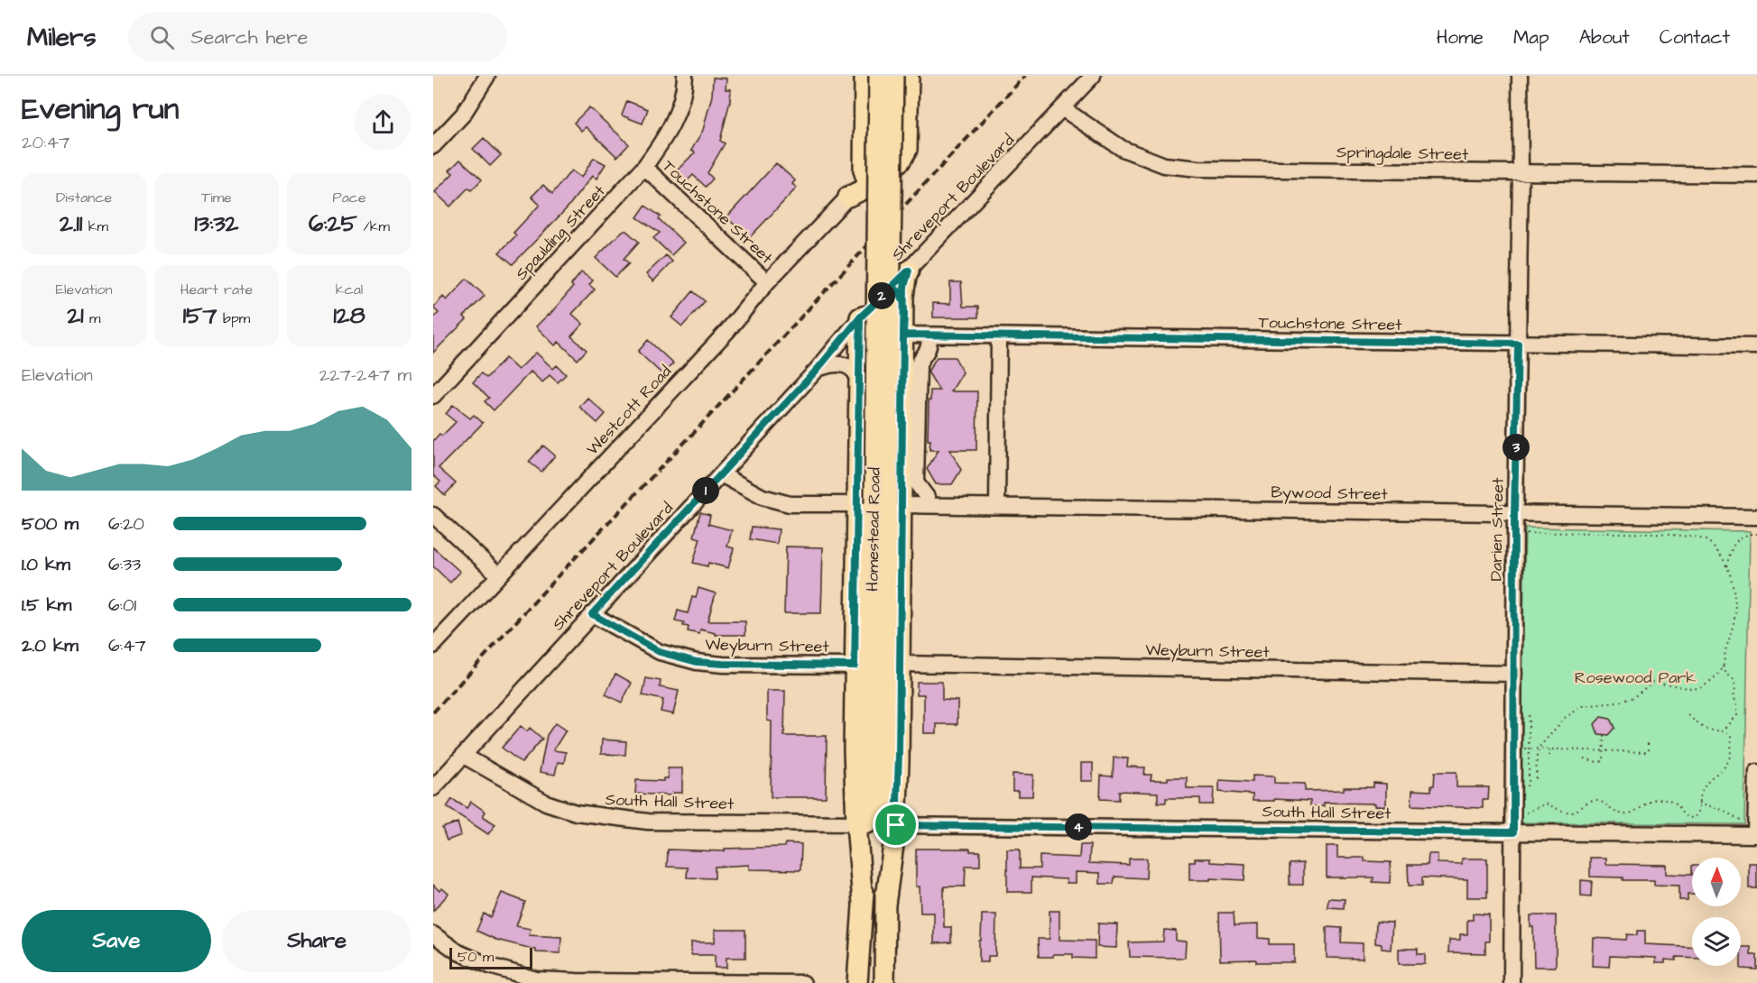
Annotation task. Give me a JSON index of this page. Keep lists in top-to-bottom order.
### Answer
{
  "streets": {
    "main road": ["Homestead Road"],
    "street": [
      "Springdale Street",
      "Shreveport Boulevard",
      "Touchstone Street",
      "Spaulding Street",
      "Westcott Road",
      "Bywood Street",
      "Darien Street",
      "Weyburn Street",
      "South Hall Street"
    ]
  },
  "crossings": [
    ["Springdale Street", "Shreveport Boulevard"],
    ["Springdale Street", "Darien Street"],
    ["Shreveport Boulevard", "Bywood Street"],
    ["Shreveport Boulevard", "Weyburn Street"],
    ["Shreveport Boulevard", "South Hall Street"],
    ["Touchstone Street", "Spaulding Street"],
    ["Touchstone Street", "Westcott Road"],
    ["Touchstone Street", "Darien Street"],
    ["Bywood Street", "Homestead Road"],
    ["Bywood Street", "Darien Street"],
    ["Darien Street", "Weyburn Street"],
    ["Darien Street", "South Hall Street"]
  ],
  "parks": ["Rosewood Park"],
  "scale_bar": "50 m",
  "north": "top",
  "page": {
    "header": "Milers",
    "search": "Search here",
    "nav": [
      "Home",
      "Map",
      "About",
      "Contact"
    ],
    "heading": ["Evening run", "20:47"],
    "stats": [
      ["Distance", "2.11 km"],
      ["Time", "13:32"],
      ["Pace", "6:25 /km"],
      ["Elevation", "21 m"],
      ["Heart rate", "157 bpm"],
      ["kcal", "128"]
    ],
    "pins": [
      "2",
      "3",
      "1",
      "4"
    ],
    "chart": ["Elevation", "227–247 m"],
    "list": [
      {
        "name": "500 m",
        "note": "6:20"
      },
      {
        "name": "1.0 km",
        "note": "6:33"
      },
      {
        "name": "1.5 km",
        "note": "6:01"
      },
      {
        "name": "2.0 km",
        "note": "6:47"
      }
    ],
    "buttons": ["Save", "Share"],
    "scale": "50 m"
  }
}
